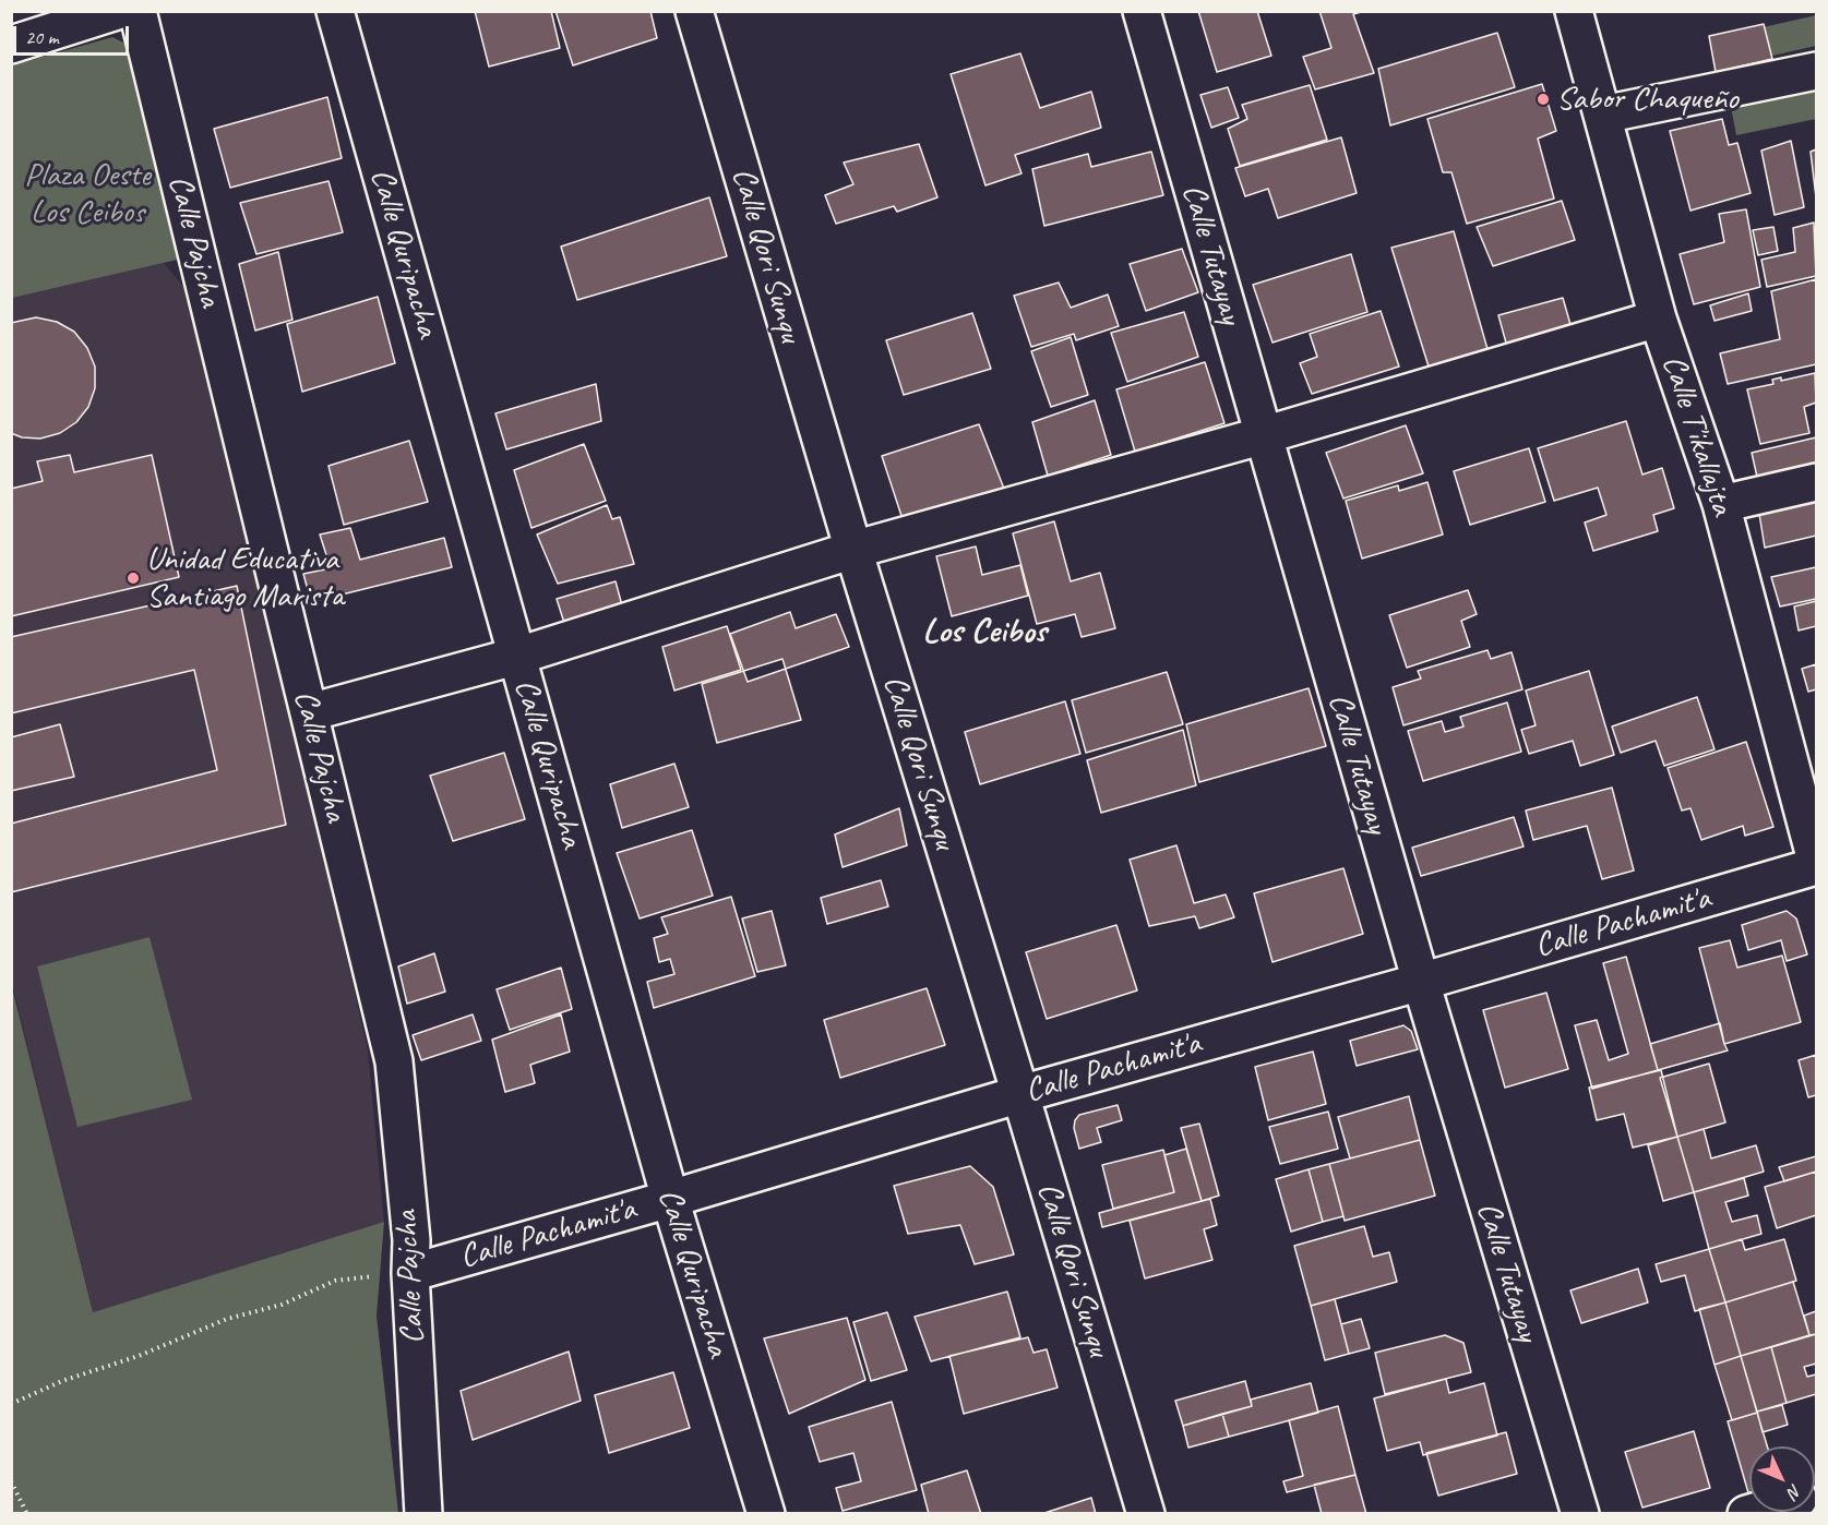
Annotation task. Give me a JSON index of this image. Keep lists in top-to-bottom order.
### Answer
{
  "streets": {
    "street": [
      "Calle Pajcha",
      "Calle Quripacha",
      "Calle Tutayay",
      "Calle Qori Sunqu",
      "Calle T'ikallajta",
      "Calle Pachamit'a"
    ]
  },
  "crossings": [
    ["Calle Pajcha", "Calle Pachamit'a"],
    ["Calle Quripacha", "Calle Pachamit'a"],
    ["Calle Tutayay", "Calle Pachamit'a"],
    ["Calle Qori Sunqu", "Calle Pachamit'a"]
  ],
  "districts": ["Los Ceibos"],
  "parks": ["Plaza Oeste Los Ceibos"],
  "places": ["Sabor Chaqueño", "Unidad Educativa Santiago Marista"],
  "scale_bar": "20 m",
  "north": "bottom right"
}
